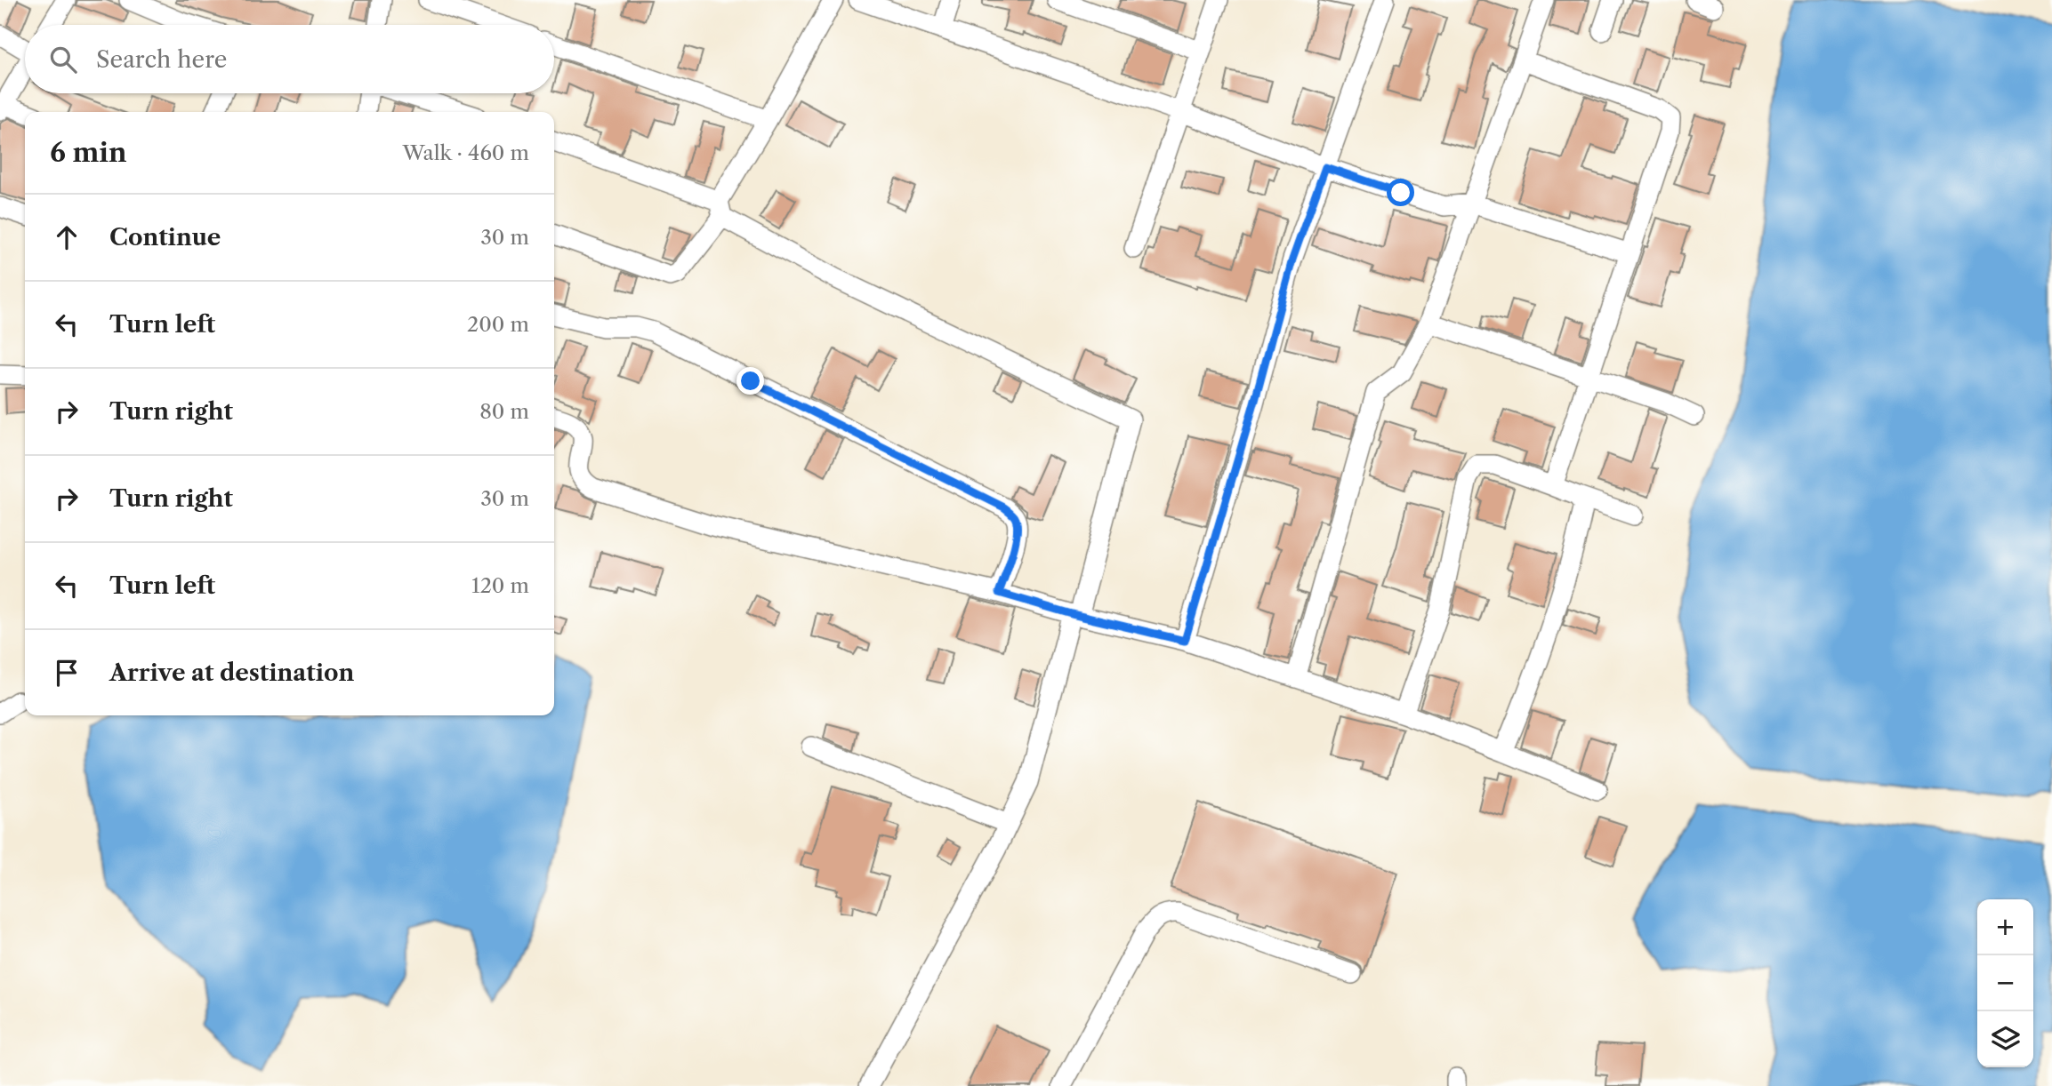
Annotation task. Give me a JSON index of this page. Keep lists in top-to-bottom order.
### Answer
{
  "page": {
    "search": "Search here",
    "heading": ["6 min", "Walk · 460 m"],
    "list": [
      ["Continue", "30 m"],
      ["Turn left", "200 m"],
      ["Turn right", "80 m"],
      ["Turn right", "30 m"],
      ["Turn left", "120 m"],
      "Arrive at destination"
    ],
    "map_buttons": ["+", "−"]
  }
}
